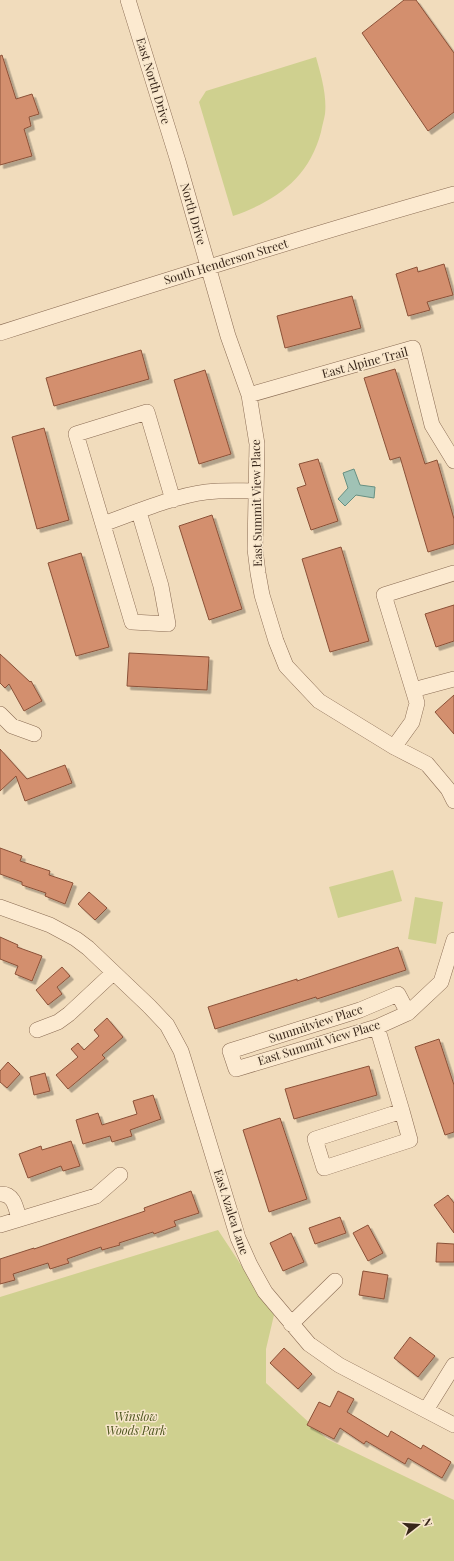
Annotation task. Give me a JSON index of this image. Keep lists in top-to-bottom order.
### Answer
{
  "streets": {
    "street": [
      "East North Drive",
      "North Drive",
      "South Henderson Street",
      "East Alpine Trail",
      "East Summit View Place",
      "Summitview Place",
      "East Azalea Lane"
    ]
  },
  "crossings": [
    ["East North Drive", "North Drive"],
    ["North Drive", "South Henderson Street"],
    ["North Drive", "East Summit View Place"],
    ["South Henderson Street", "East Summit View Place"],
    ["East Alpine Trail", "East Summit View Place"],
    ["East Summit View Place", "Summitview Place"]
  ],
  "parks": ["Winslow Woods Park"],
  "north": "right"
}
